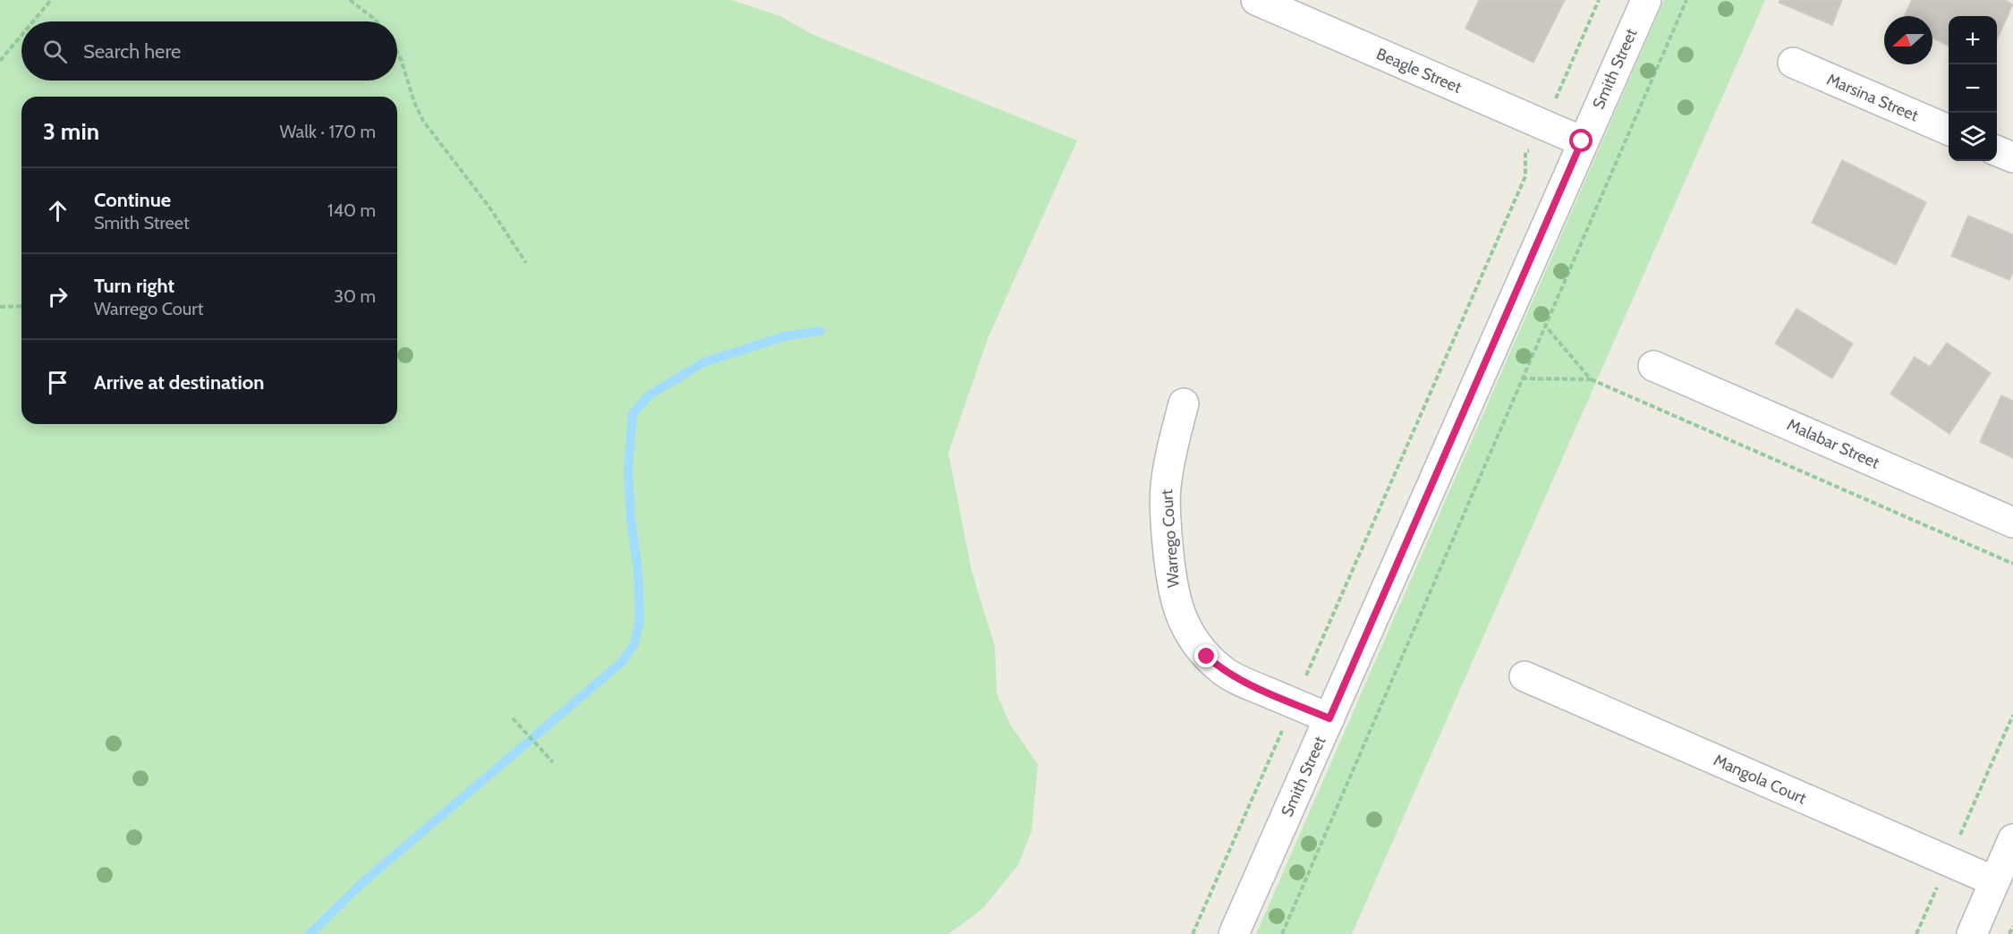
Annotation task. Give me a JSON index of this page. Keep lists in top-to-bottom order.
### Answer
{
  "streets": {
    "street": [
      "Smith Street",
      "Beagle Street",
      "Marsina Street",
      "Malabar Street",
      "Warrego Court",
      "Mangola Court"
    ]
  },
  "crossings": [
    ["Smith Street", "Beagle Street"],
    ["Smith Street", "Warrego Court"]
  ],
  "north": "left",
  "page": {
    "map_buttons": ["+", "−"],
    "search": "Search here",
    "heading": ["3 min", "Walk · 170 m"],
    "list": [
      ["Continue", "Smith Street", "140 m"],
      ["Turn right", "Warrego Court", "30 m"],
      "Arrive at destination"
    ]
  }
}
